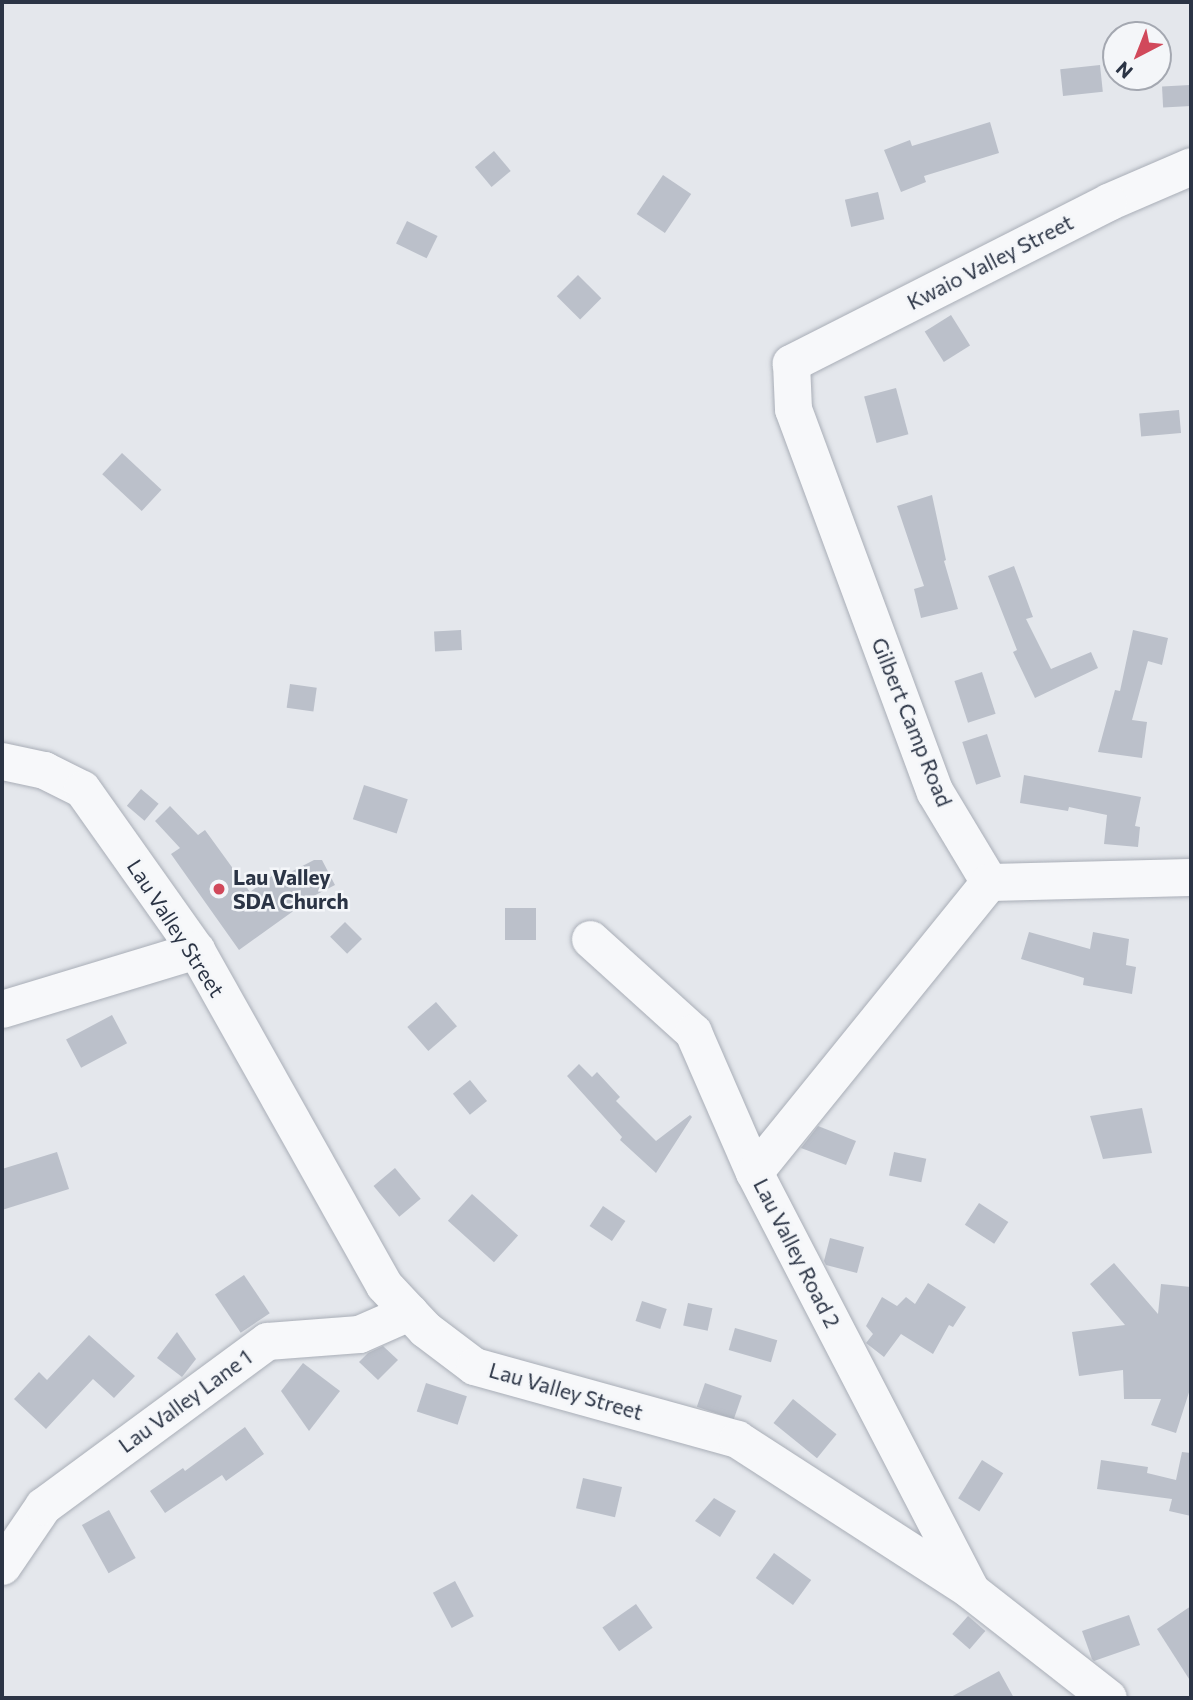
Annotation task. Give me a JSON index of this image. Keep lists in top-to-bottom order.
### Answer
{
  "streets": {
    "street": [
      "Kwaio Valley Street",
      "Gilbert Camp Road",
      "Lau Valley Street",
      "Lau Valley Road 2",
      "Lau Valley Lane 1"
    ]
  },
  "crossings": [
    ["Kwaio Valley Street", "Gilbert Camp Road"],
    ["Gilbert Camp Road", "Lau Valley Road 2"],
    ["Lau Valley Street", "Lau Valley Road 2"],
    ["Lau Valley Street", "Lau Valley Lane 1"]
  ],
  "places": ["Lau Valley SDA Church"],
  "north": "bottom left"
}
